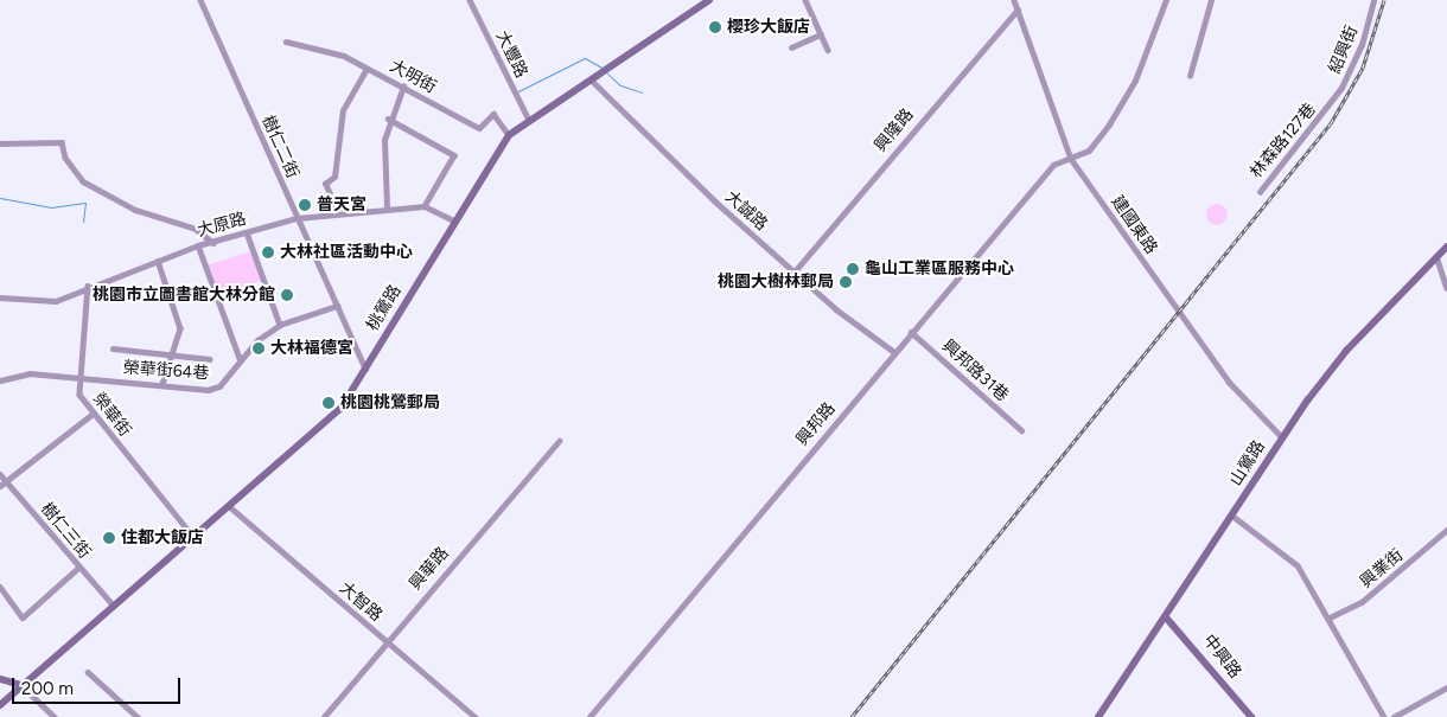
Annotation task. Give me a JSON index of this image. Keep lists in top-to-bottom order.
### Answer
{
  "streets": {
    "main road": ["桃鶯路", "山鶯路", "中興路"],
    "street": [
      "紹興街",
      "大豐路",
      "大明街",
      "興隆路",
      "林森路127巷",
      "樹仁二街",
      "大誠路",
      "大原路",
      "建國東路",
      "榮華街64巷",
      "興邦路31巷",
      "榮華街",
      "興邦路",
      "樹仁三街",
      "興華路",
      "興業街",
      "大智路"
    ]
  },
  "crossings": [
    ["紹興街", "林森路127巷"],
    ["大豐路", "桃鶯路"],
    ["大明街", "桃鶯路"],
    ["興隆路", "大誠路"],
    ["興隆路", "建國東路"],
    ["樹仁二街", "大原路"],
    ["樹仁二街", "桃鶯路"],
    ["樹仁二街", "榮華街64巷"],
    ["大誠路", "桃鶯路"],
    ["大誠路", "興邦路"],
    ["大原路", "桃鶯路"],
    ["大原路", "榮華街"],
    ["建國東路", "興邦路"],
    ["建國東路", "山鶯路"],
    ["桃鶯路", "榮華街"],
    ["桃鶯路", "樹仁三街"],
    ["桃鶯路", "大智路"],
    ["榮華街64巷", "榮華街"],
    ["興邦路31巷", "興邦路"],
    ["山鶯路", "中興路"],
    ["興華路", "大智路"]
  ],
  "places": [
    "櫻珍大飯店",
    "普天宮",
    "大林社區活動中心",
    "龜山工業區服務中心",
    "桃園大樹林郵局",
    "桃園市立圖書館大林分館",
    "大林福德宮",
    "桃園桃鶯郵局",
    "住都大飯店"
  ],
  "scale_bar": "200 m"
}
